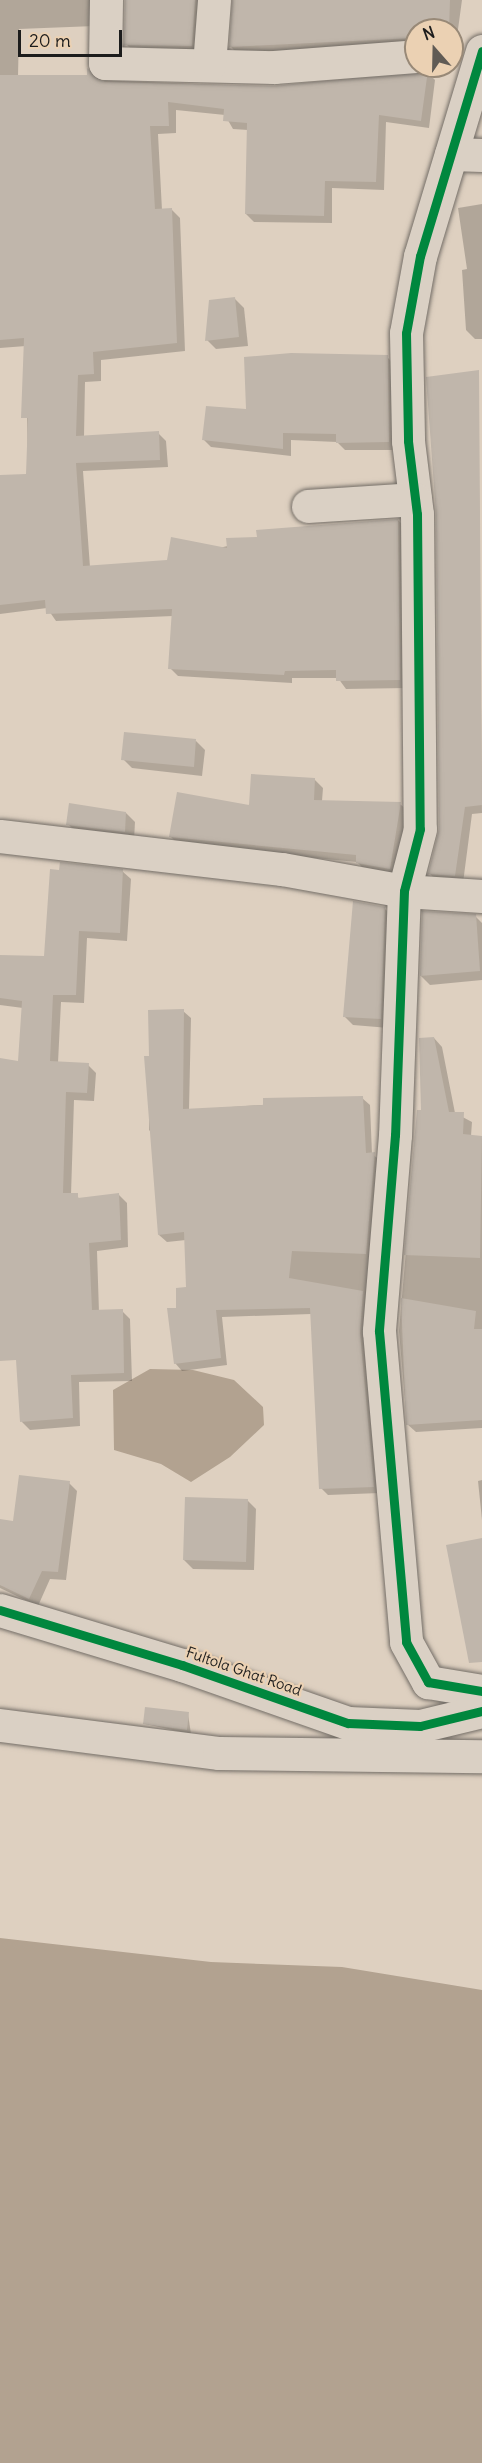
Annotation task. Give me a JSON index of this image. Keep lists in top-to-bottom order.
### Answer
{
  "streets": {
    "street": ["Fultola Ghat Road"]
  },
  "scale_bar": "20 m",
  "north": "top"
}
